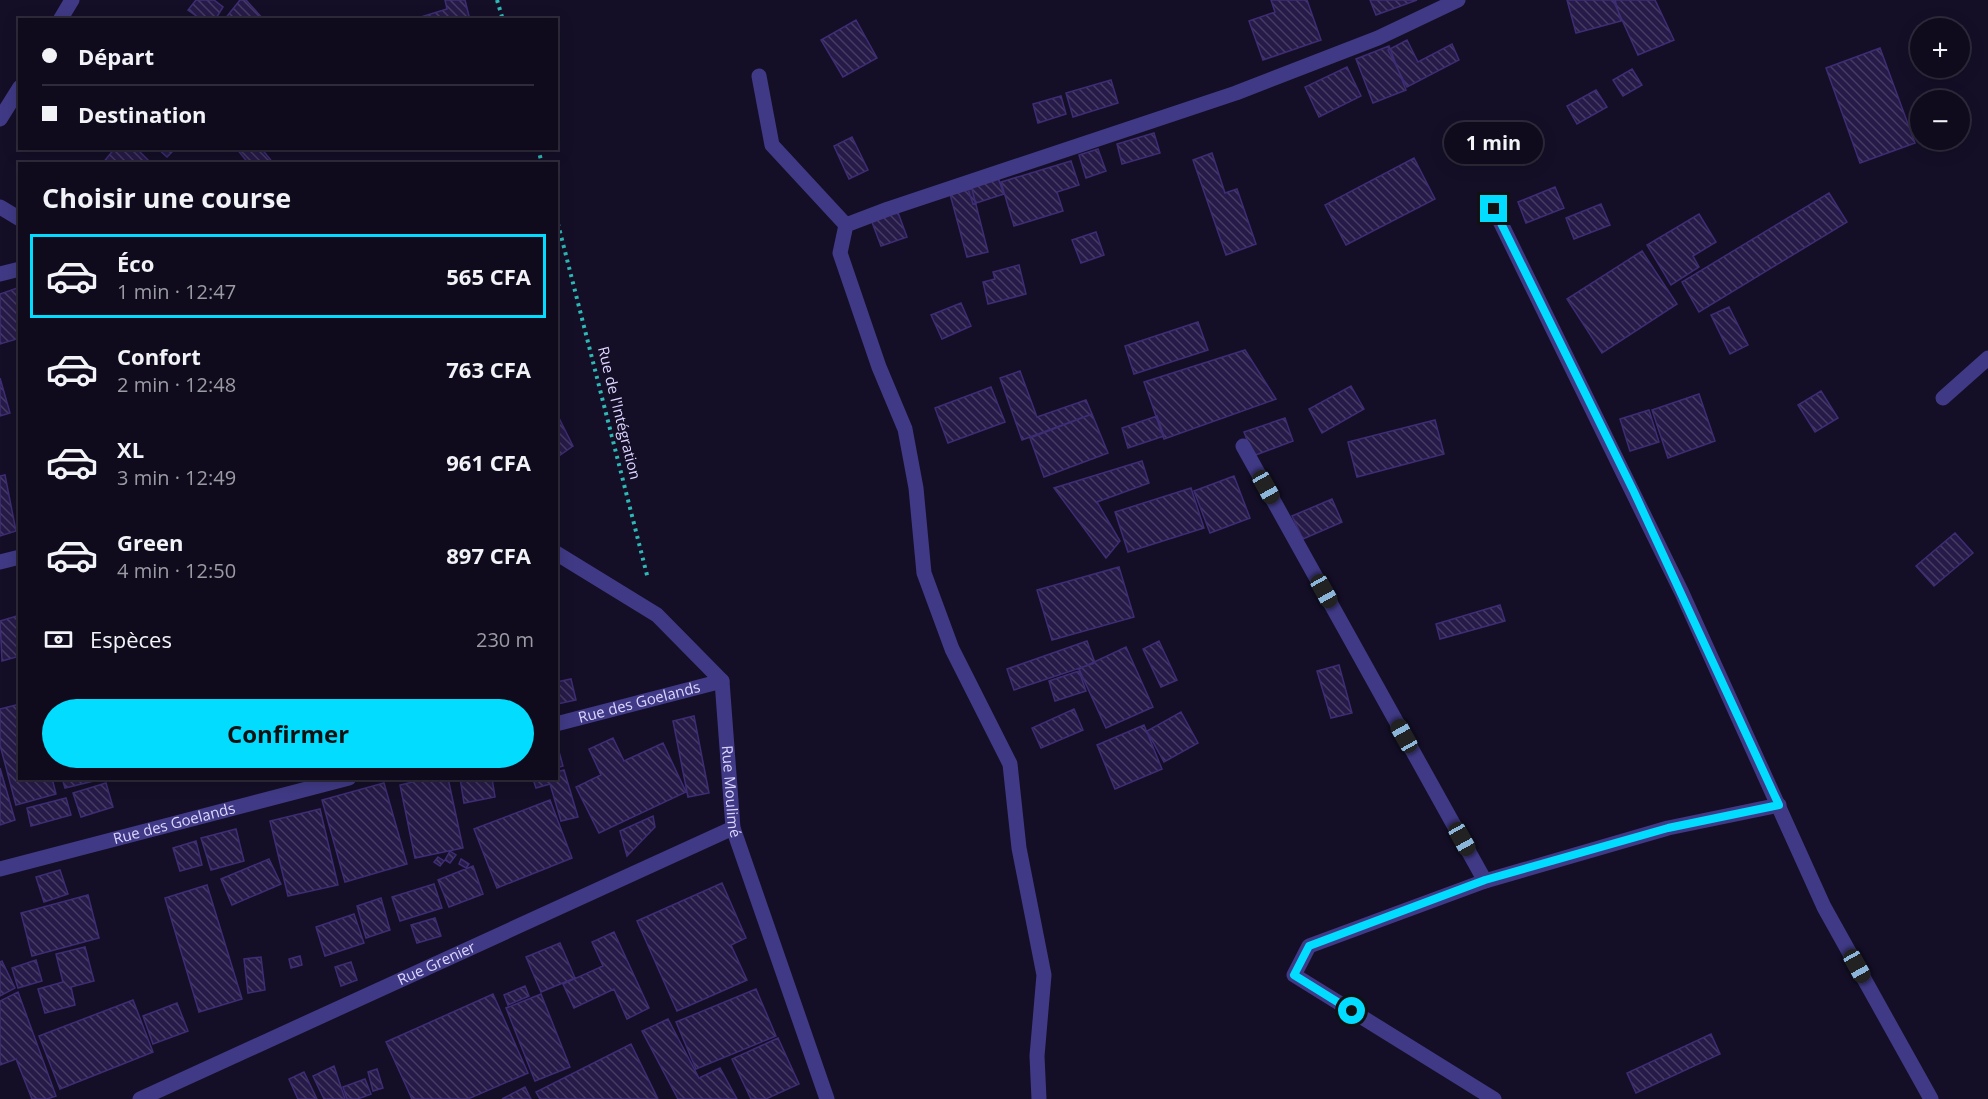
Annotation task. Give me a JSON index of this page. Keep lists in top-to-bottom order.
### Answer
{
  "streets": {
    "street": ["Rue des Goelands", "Rue Moulimé", "Rue Grenier"],
    "path": ["Rue de l'Intégration"]
  },
  "crossings": [
    ["Rue des Goelands", "Rue Moulimé"],
    ["Rue Moulimé", "Rue Grenier"]
  ],
  "page": {
    "map_buttons": ["+", "−"],
    "banner": ["Départ", "Destination"],
    "bubble": "1 min",
    "heading": "Choisir une course",
    "list": [
      {
        "name": "Éco",
        "note": "1 min · 12:47",
        "value": "565 CFA"
      },
      {
        "name": "Confort",
        "note": "2 min · 12:48",
        "value": "763 CFA"
      },
      {
        "name": "XL",
        "note": "3 min · 12:49",
        "value": "961 CFA"
      },
      {
        "name": "Green",
        "note": "4 min · 12:50",
        "value": "897 CFA"
      }
    ],
    "pay": ["Espèces", "230 m"],
    "buttons": "Confirmer"
  }
}
